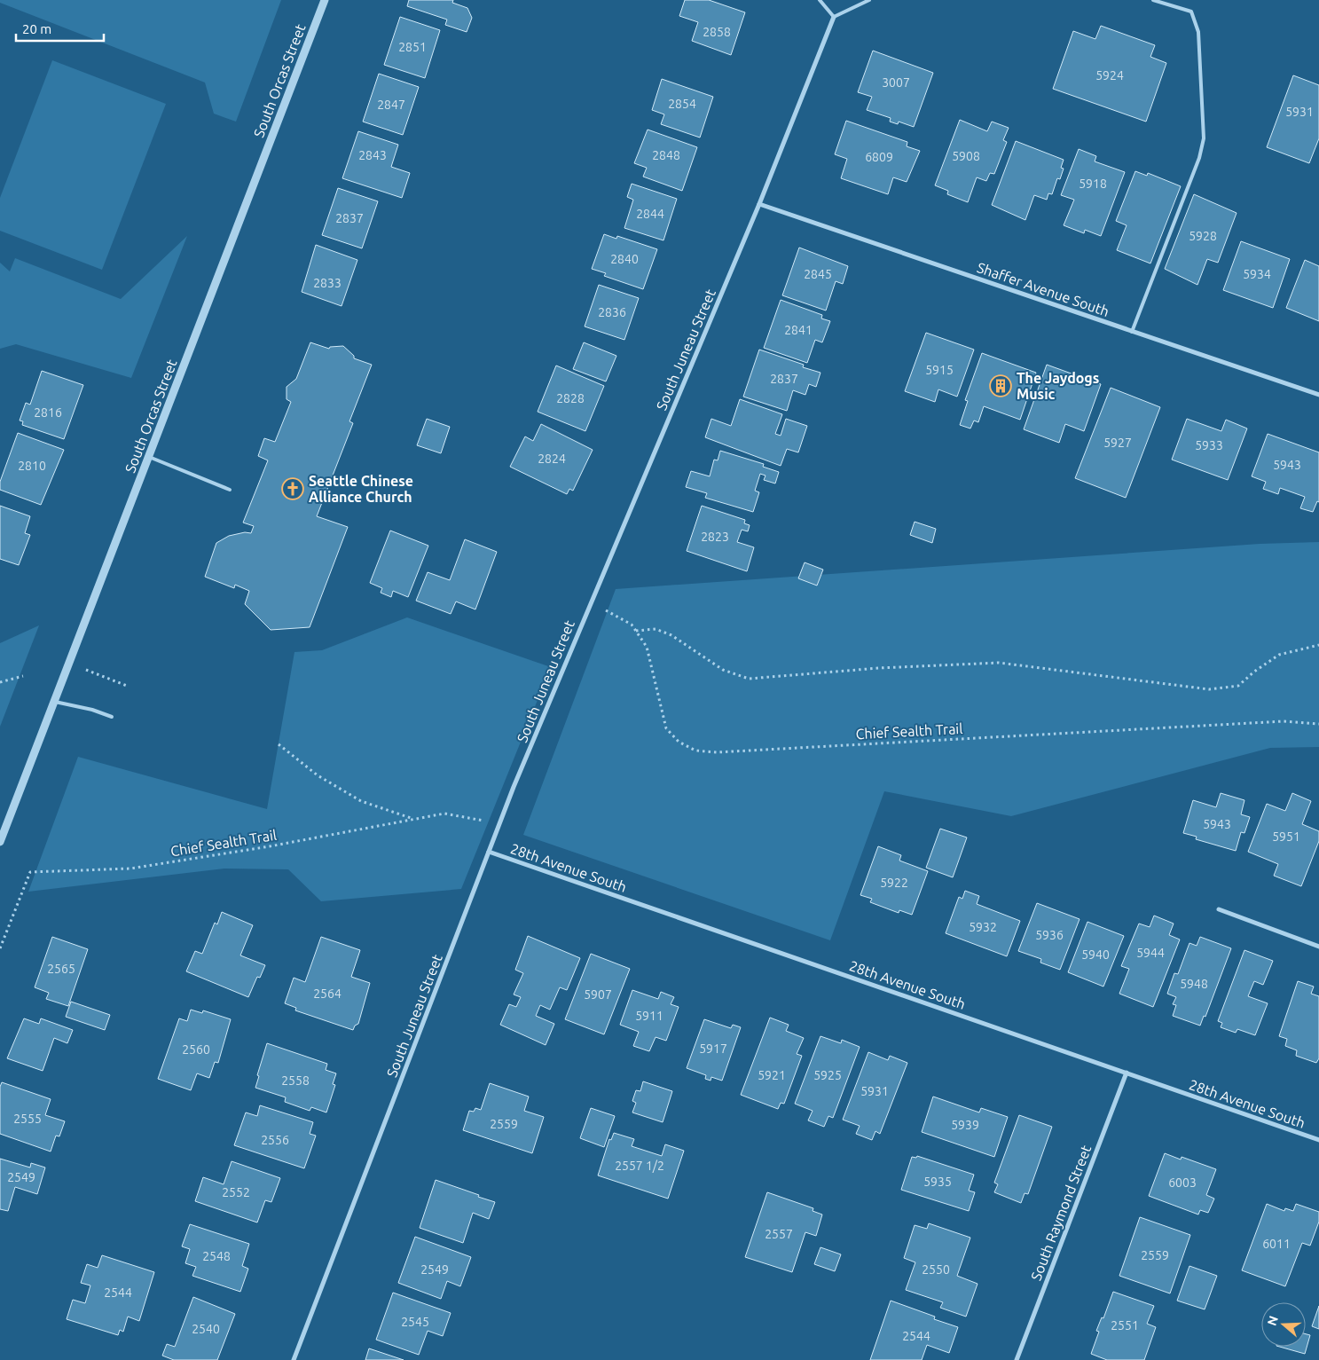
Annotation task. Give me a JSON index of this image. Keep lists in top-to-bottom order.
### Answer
{
  "streets": {
    "street": [
      "South Orcas Street",
      "Shaffer Avenue South",
      "South Juneau Street",
      "28th Avenue South",
      "South Raymond Street"
    ],
    "path": ["Chief Sealth Trail"]
  },
  "crossings": [
    ["Shaffer Avenue South", "South Juneau Street"],
    ["South Juneau Street", "Chief Sealth Trail"],
    ["South Juneau Street", "28th Avenue South"],
    ["28th Avenue South", "South Raymond Street"]
  ],
  "places": {
    "building": ["The Jaydogs Music"],
    "church": ["Seattle Chinese Alliance Church"]
  },
  "house_numbers": [
    "2858",
    "2851",
    "5924",
    "3007",
    "2854",
    "2847",
    "5931",
    "2843",
    "2848",
    "5908",
    "6809",
    "5918",
    "2844",
    "2837",
    "5928",
    "2840",
    "2845",
    "5934",
    "2833",
    "2836",
    "2841",
    "5915",
    "2837",
    "2828",
    "2816",
    "5927",
    "5933",
    "2824",
    "5943",
    "2810",
    "2823",
    "5943",
    "5951",
    "5922",
    "5932",
    "5936",
    "5944",
    "5940",
    "2565",
    "5948",
    "2564",
    "5907",
    "5911",
    "5917",
    "2560",
    "5921",
    "5925",
    "2558",
    "5931",
    "2555",
    "2559",
    "5939",
    "2556",
    "2557 1/2",
    "2549",
    "5935",
    "6003",
    "2552",
    "2557",
    "6011",
    "2559",
    "2548",
    "2549",
    "2550",
    "2544",
    "2545",
    "2551",
    "2540",
    "2544"
  ],
  "scale_bar": "20 m",
  "north": "left"
}
